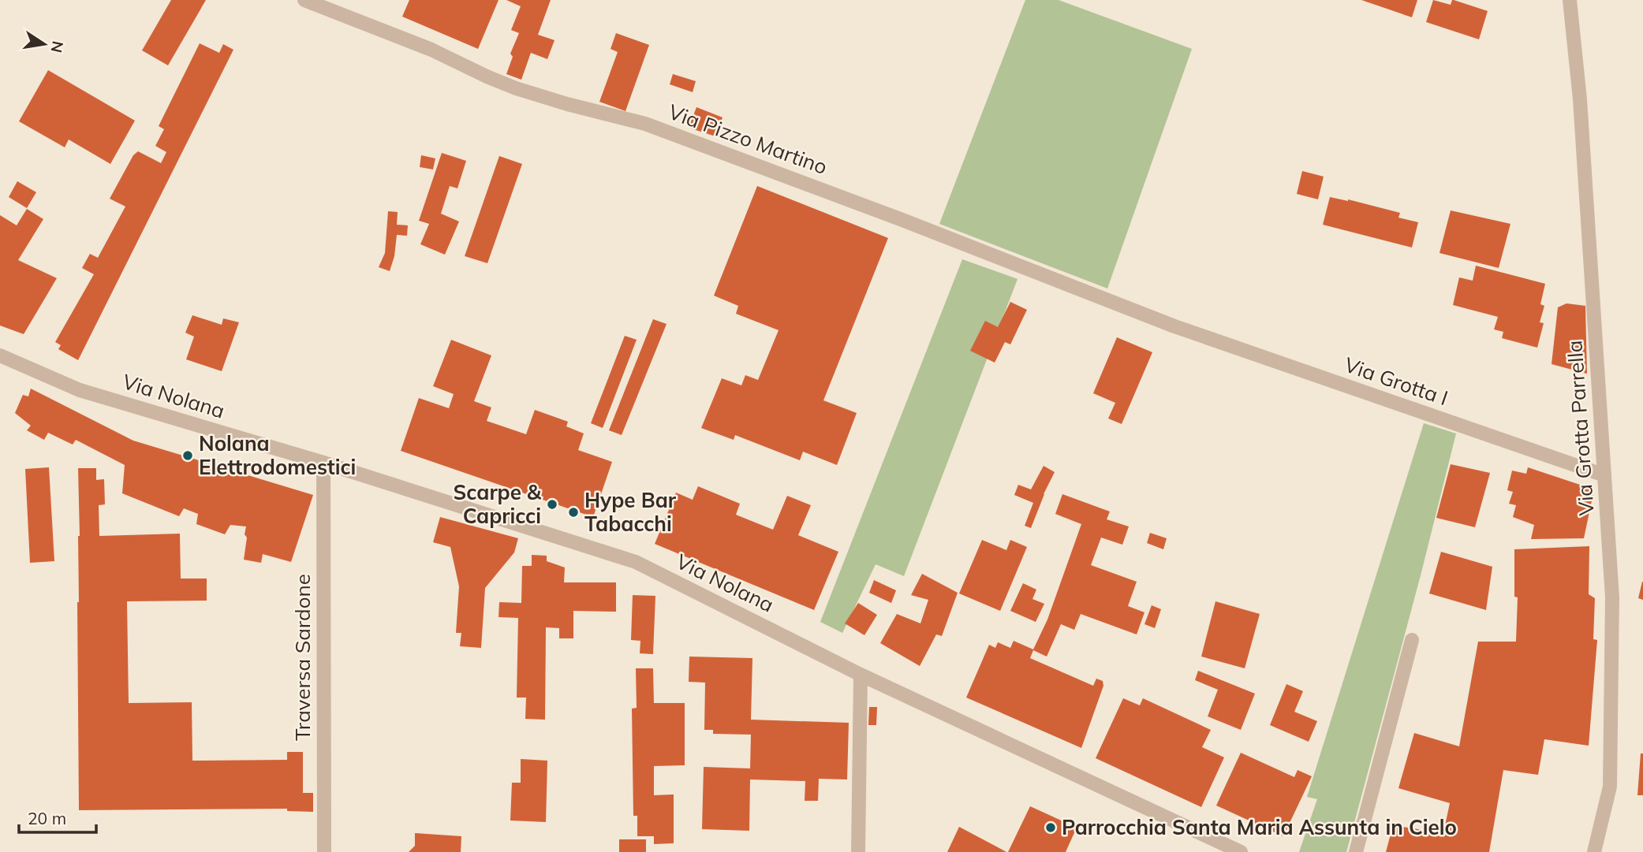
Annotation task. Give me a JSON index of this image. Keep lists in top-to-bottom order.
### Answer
{
  "streets": {
    "street": [
      "Via Pizzo Martino",
      "Via Grotta I",
      "Via Nolana",
      "Via Grotta Parrella",
      "Traversa Sardone"
    ]
  },
  "crossings": [
    ["Via Pizzo Martino", "Via Grotta I"],
    ["Via Grotta I", "Via Grotta Parrella"],
    ["Via Nolana", "Traversa Sardone"]
  ],
  "places": [
    "Nolana Elettrodomestici",
    "Scarpe & Capricci",
    "Hype Bar Tabacchi",
    "Parrocchia Santa Maria Assunta in Cielo"
  ],
  "scale_bar": "20 m",
  "north": "right"
}
